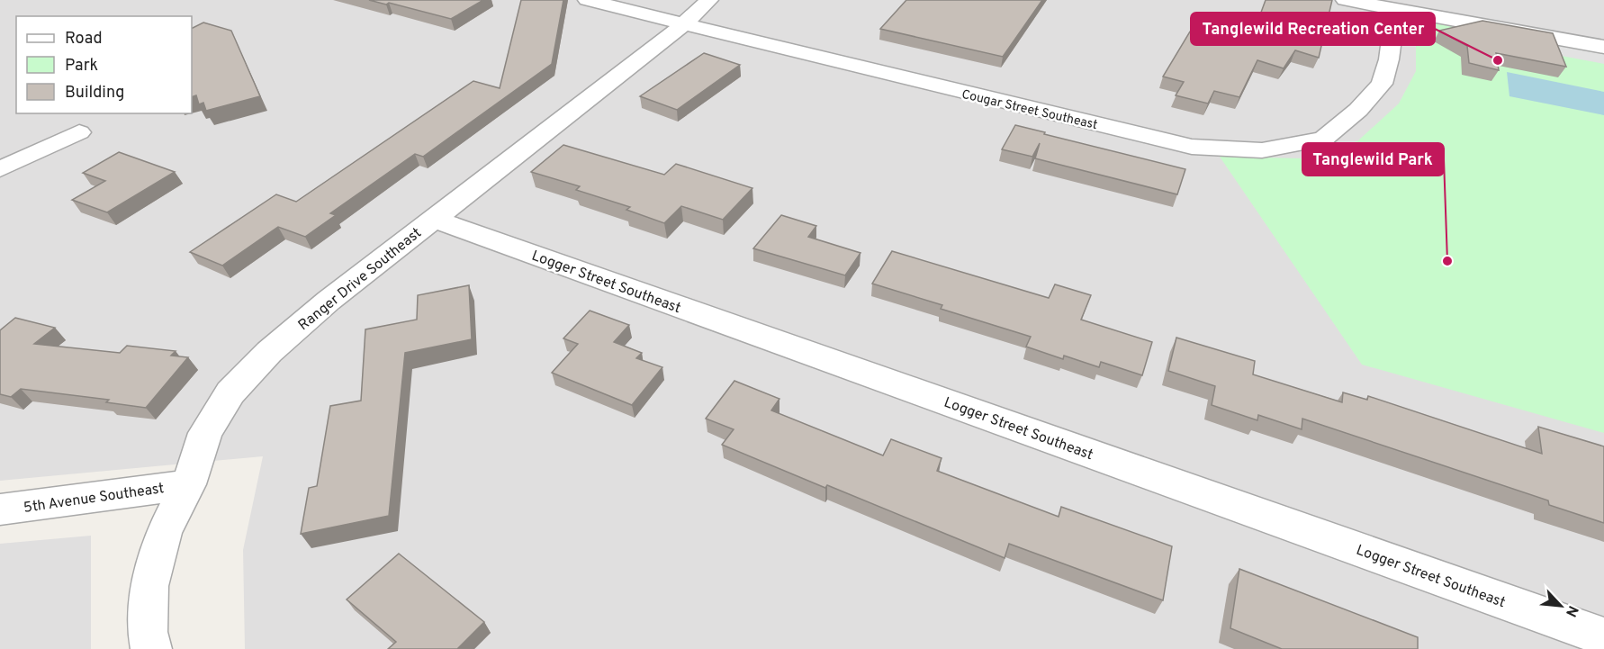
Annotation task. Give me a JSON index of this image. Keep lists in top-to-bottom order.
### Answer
{
  "streets": {
    "street": [
      "Cougar Street Southeast",
      "Ranger Drive Southeast",
      "Logger Street Southeast",
      "5th Avenue Southeast"
    ]
  },
  "crossings": [
    ["Cougar Street Southeast", "Ranger Drive Southeast"],
    ["Ranger Drive Southeast", "Logger Street Southeast"],
    ["Ranger Drive Southeast", "5th Avenue Southeast"]
  ],
  "places": ["Tanglewild Recreation Center", "Tanglewild Park"],
  "legend": ["Road", "Park", "Building"],
  "north": "bottom right"
}
